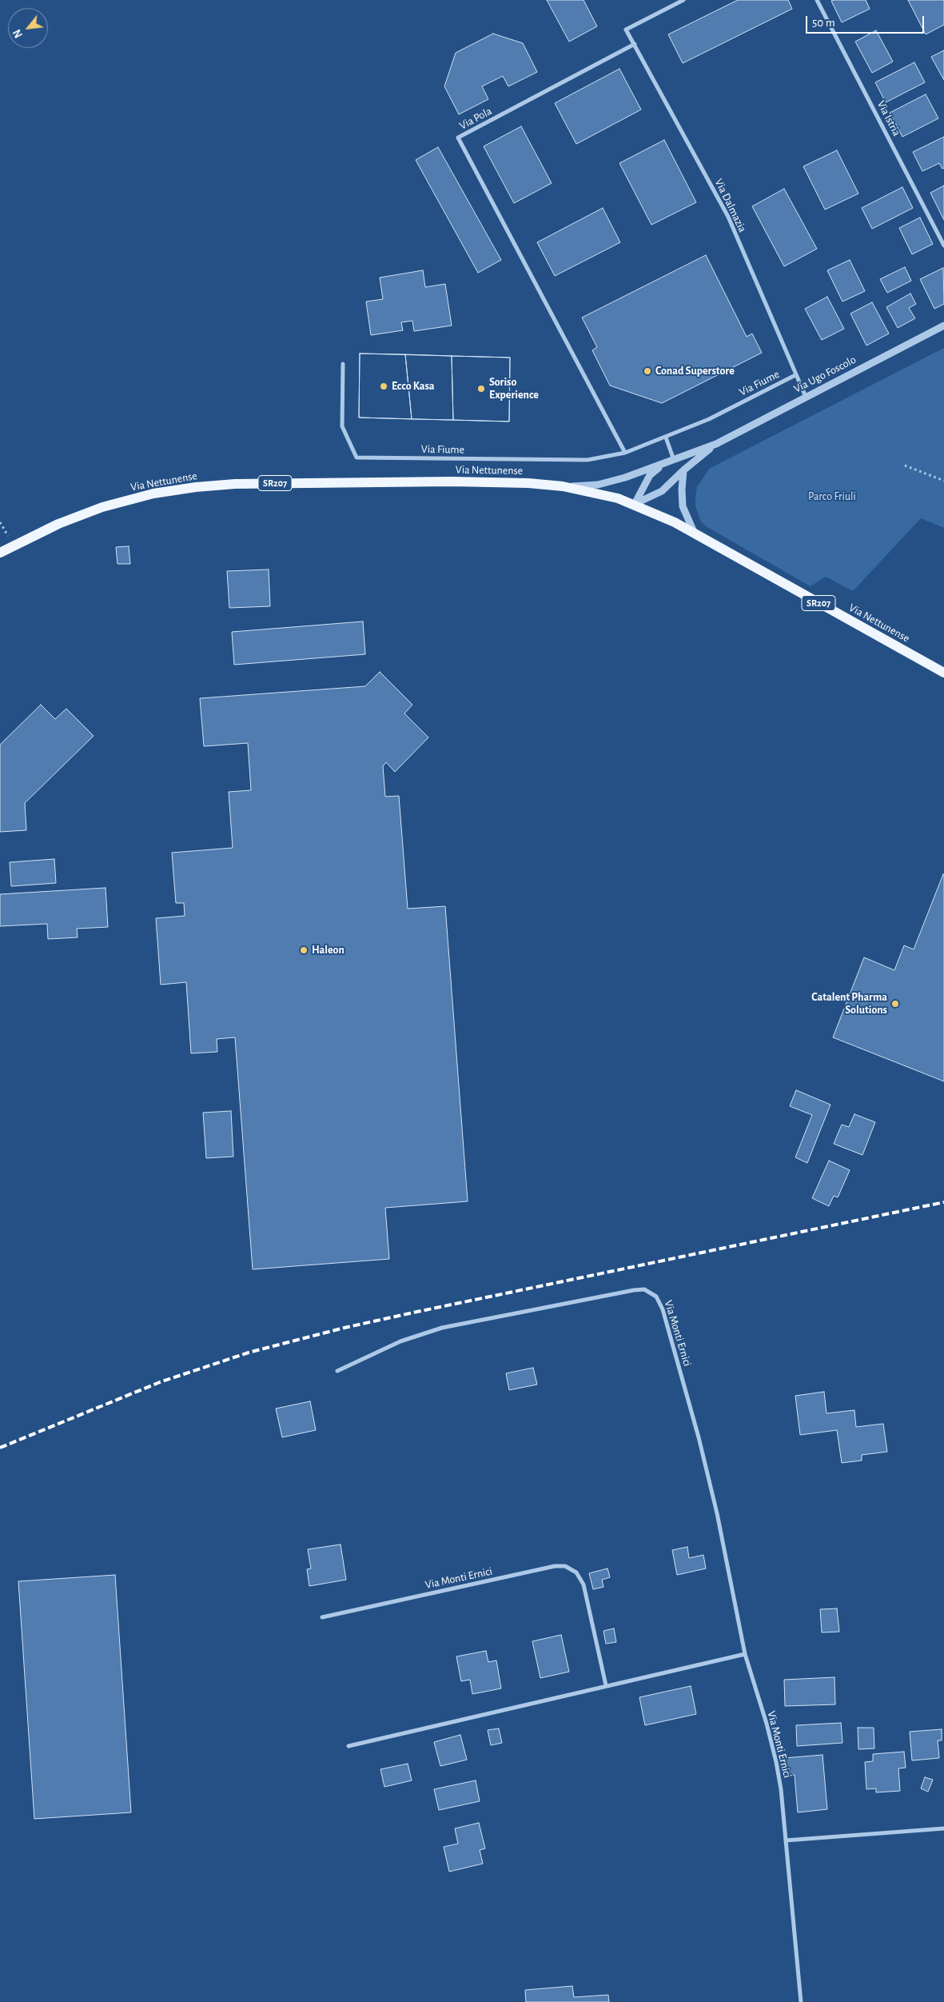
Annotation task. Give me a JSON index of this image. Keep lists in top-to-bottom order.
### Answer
{
  "streets": {
    "main road": ["Via Nettunense", "SR207"],
    "street": [
      "Via Pola",
      "Via Istria",
      "Via Dalmazia",
      "Via Ugo Foscolo",
      "Via Fiume",
      "Via Monti Ernici"
    ]
  },
  "crossings": [
    ["Via Pola", "Via Dalmazia"],
    ["Via Pola", "Via Fiume"],
    ["Via Dalmazia", "Via Ugo Foscolo"],
    ["Via Dalmazia", "Via Fiume"],
    ["Via Ugo Foscolo", "Via Nettunense"]
  ],
  "parks": ["Parco Friuli"],
  "places": [
    "Conad Superstore",
    "Ecco Kasa",
    "Soriso Experience",
    "Haleon",
    "Catalent Pharma Solutions"
  ],
  "scale_bar": "50 m",
  "north": "bottom left"
}
